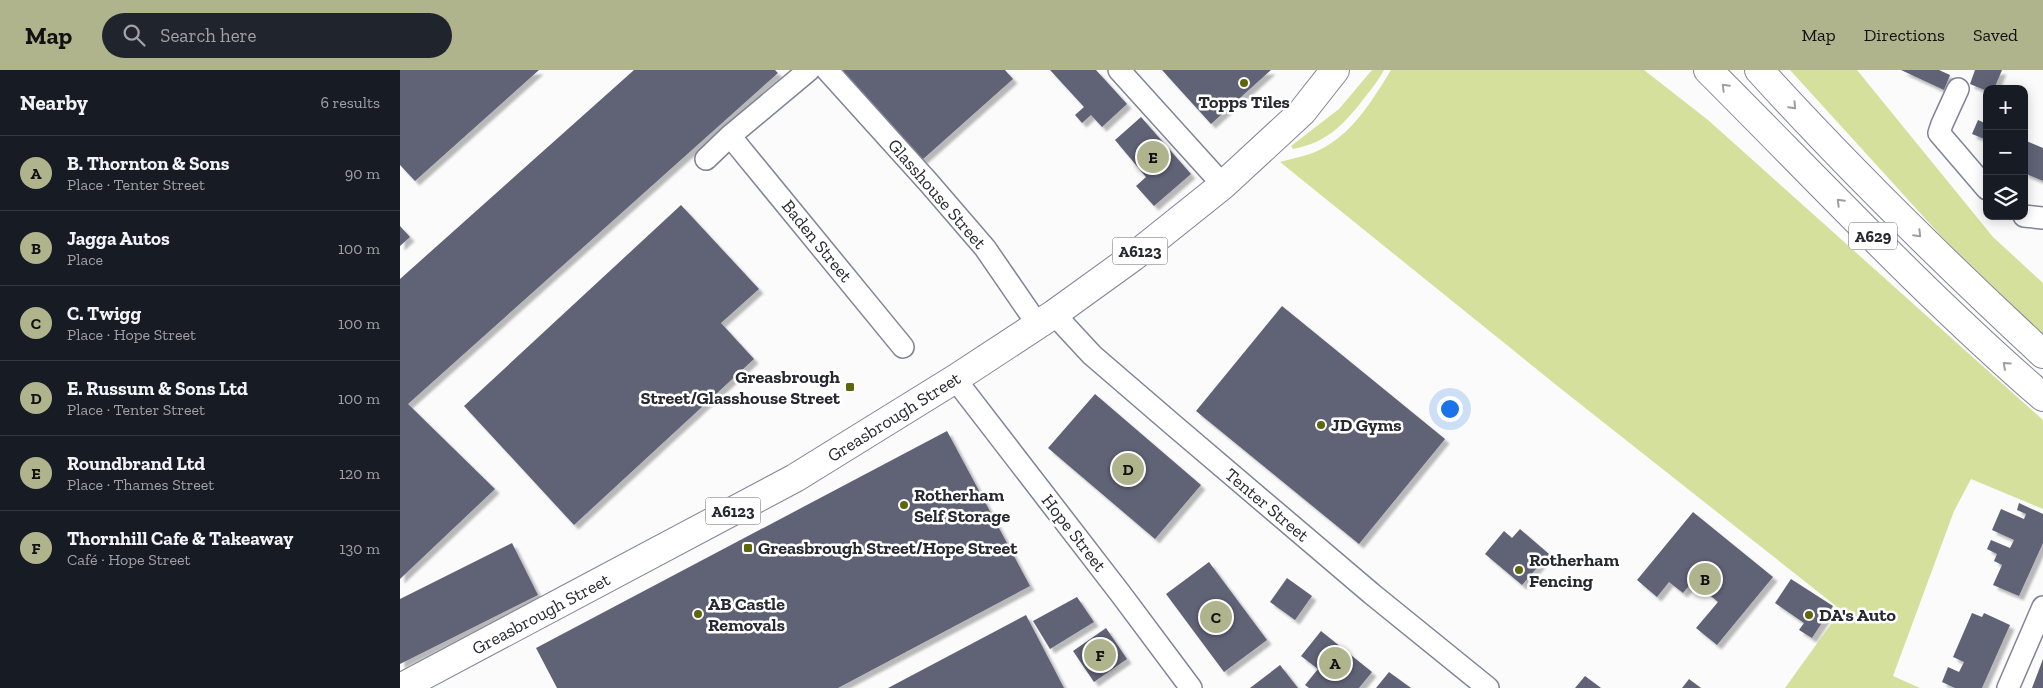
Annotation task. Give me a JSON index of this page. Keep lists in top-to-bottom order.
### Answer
{
  "streets": {
    "main road": ["A629", "A6123", "Greasbrough Street"],
    "street": [
      "Glasshouse Street",
      "Baden Street",
      "Tenter Street",
      "Hope Street"
    ]
  },
  "crossings": [
    ["Glasshouse Street", "Greasbrough Street"],
    ["Glasshouse Street", "Tenter Street"],
    ["Greasbrough Street", "Tenter Street"],
    ["Greasbrough Street", "Hope Street"]
  ],
  "places": {
    "other": [
      "Topps Tiles",
      "JD Gyms",
      "Rotherham Self Storage",
      "Rotherham Fencing",
      "AB Castle Removals",
      "DA's Auto"
    ],
    "transit": ["Greasbrough Street/Glasshouse Street", "Greasbrough Street/Hope Street"]
  },
  "page": {
    "header": "Map",
    "search": "Search here",
    "nav": ["Map", "Directions", "Saved"],
    "heading": ["Nearby", "6 results"],
    "map_buttons": ["+", "−"],
    "list": [
      {
        "mark": "A",
        "name": "B. Thornton & Sons",
        "note": "Place · Tenter Street",
        "value": "90 m"
      },
      {
        "mark": "B",
        "name": "Jagga Autos",
        "note": "Place",
        "value": "100 m"
      },
      {
        "mark": "C",
        "name": "C. Twigg",
        "note": "Place · Hope Street",
        "value": "100 m"
      },
      {
        "mark": "D",
        "name": "E. Russum & Sons Ltd",
        "note": "Place · Tenter Street",
        "value": "100 m"
      },
      {
        "mark": "E",
        "name": "Roundbrand Ltd",
        "note": "Place · Thames Street",
        "value": "120 m"
      },
      {
        "mark": "F",
        "name": "Thornhill Cafe & Takeaway",
        "note": "Café · Hope Street",
        "value": "130 m"
      }
    ],
    "pins": [
      "E",
      "D",
      "B",
      "C",
      "F",
      "A"
    ]
  }
}
